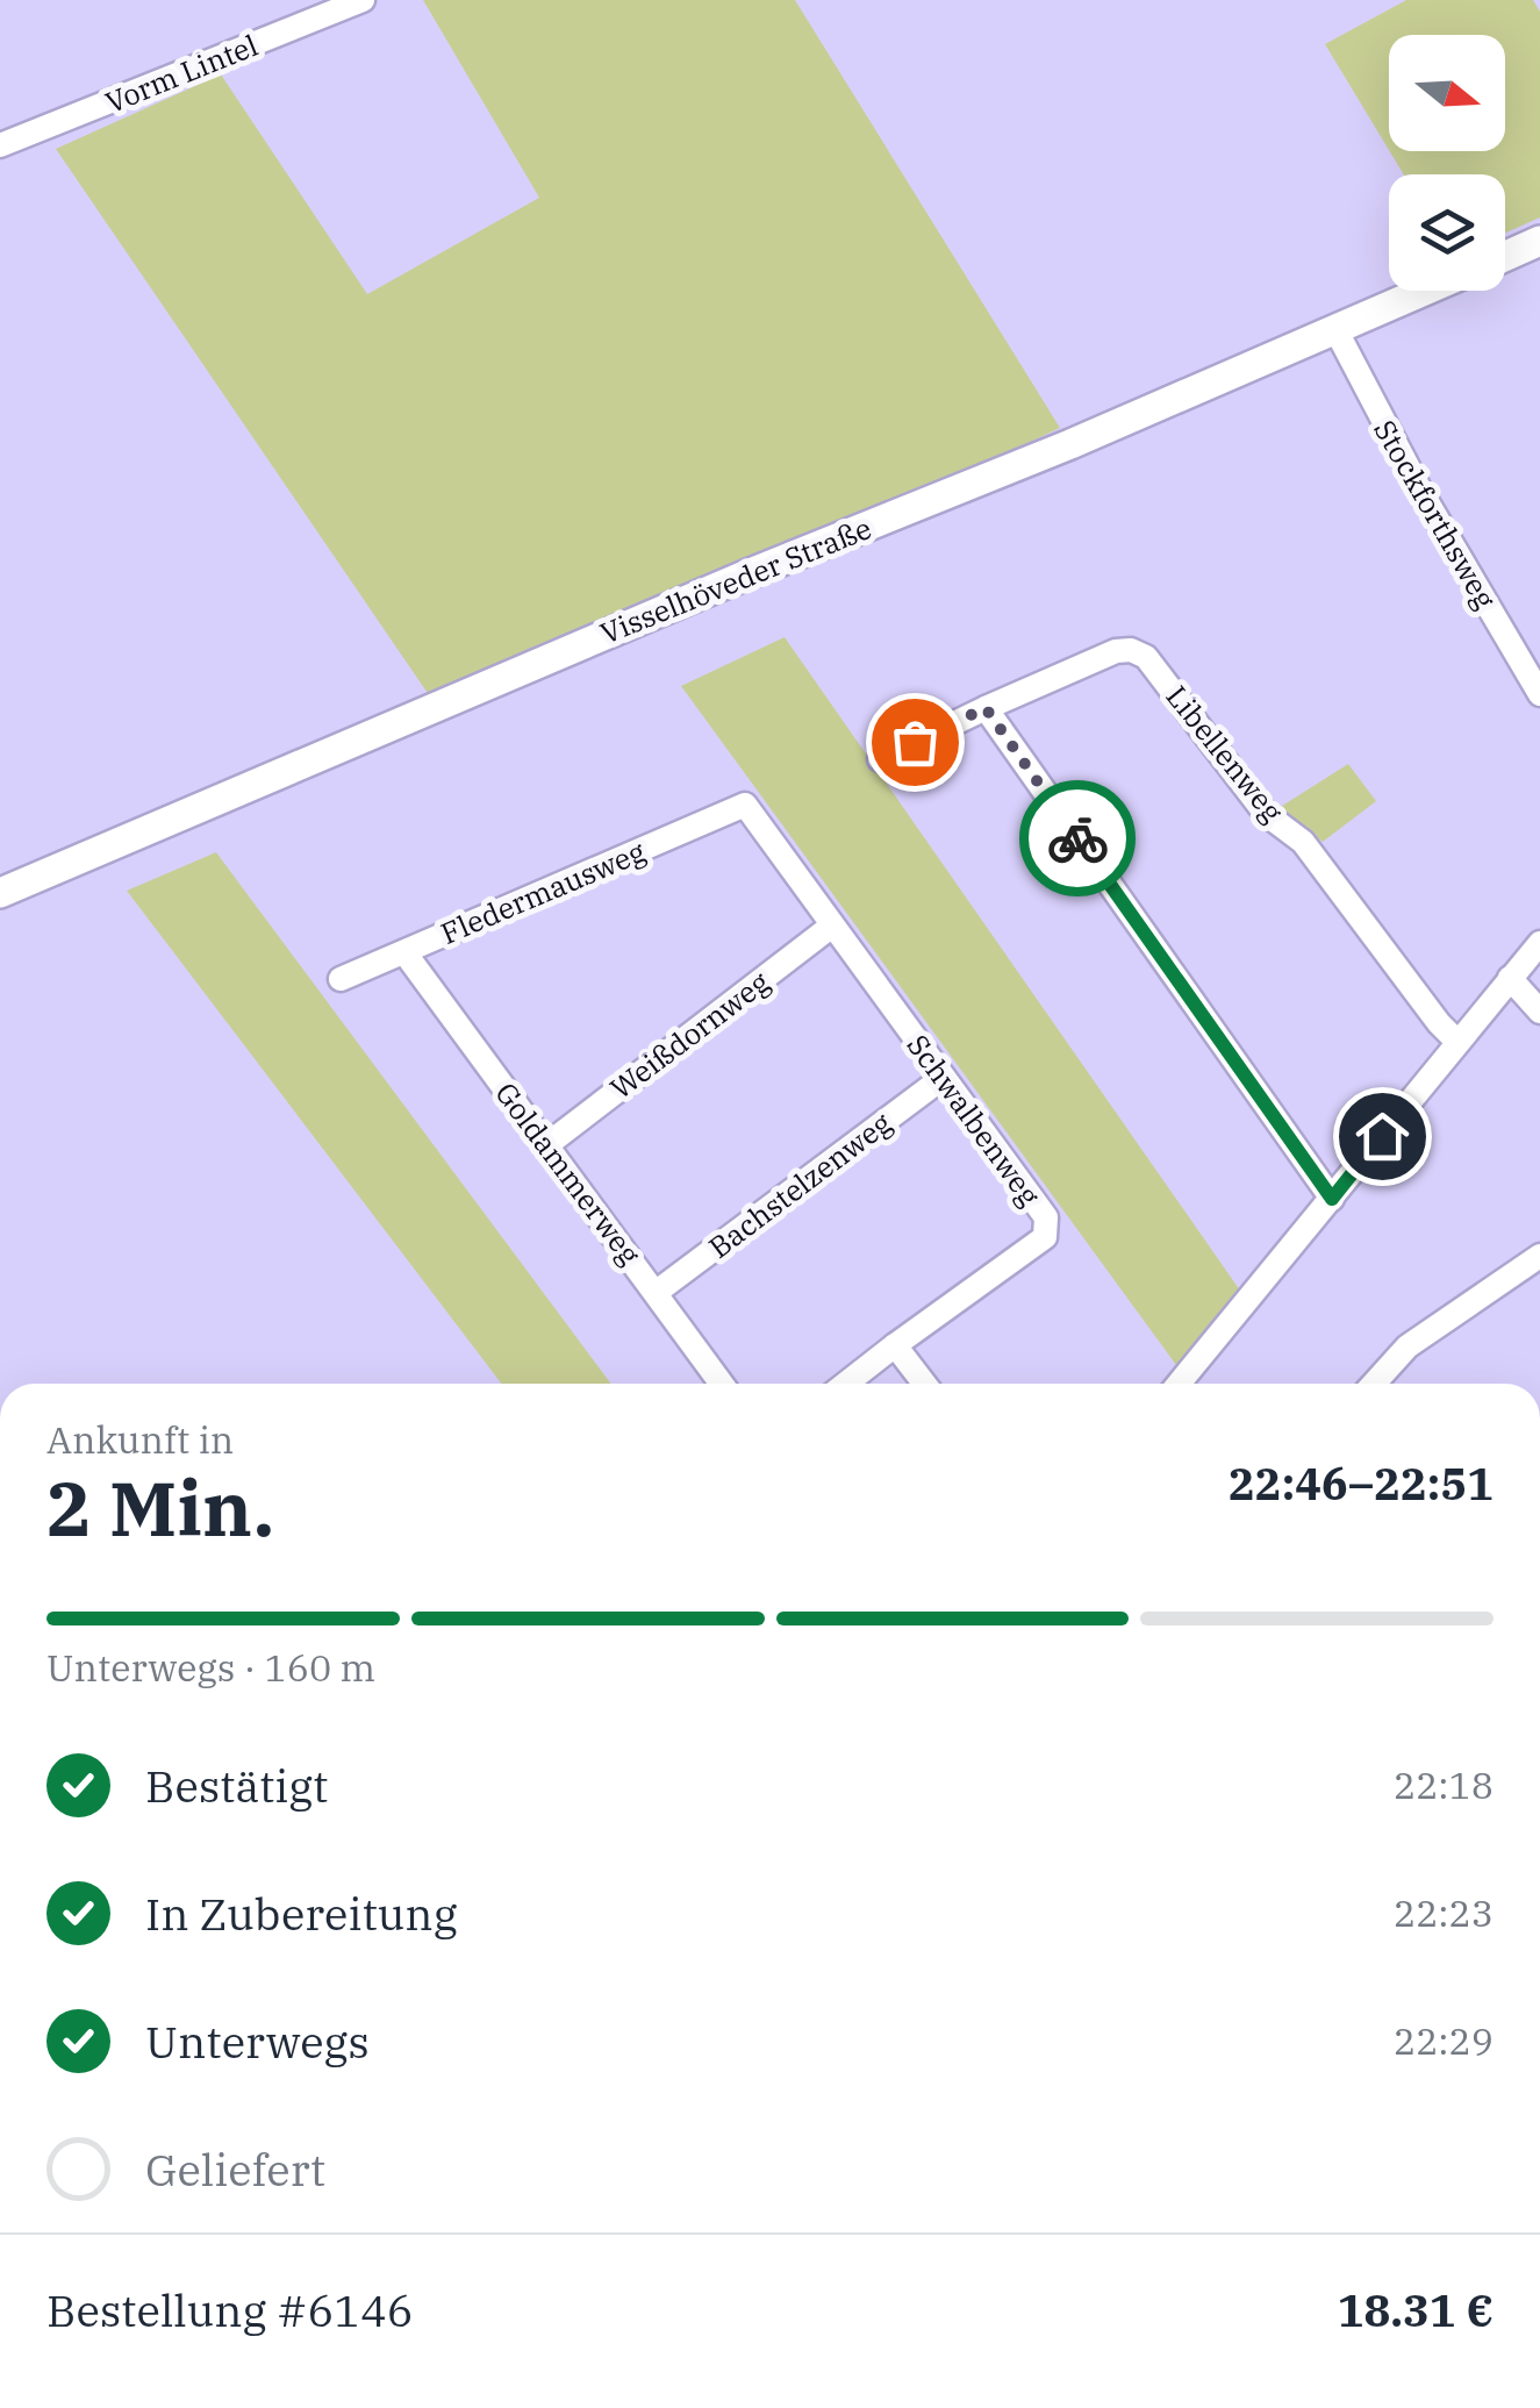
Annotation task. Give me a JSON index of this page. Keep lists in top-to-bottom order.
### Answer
{
  "streets": {
    "main road": ["Visselhöveder Straße"],
    "street": [
      "Vorm Lintel",
      "Stockforthsweg",
      "Libellenweg",
      "Fledermausweg",
      "Weißdornweg",
      "Schwalbenweg",
      "Goldammerweg",
      "Bachstelzenweg"
    ]
  },
  "crossings": [
    ["Stockforthsweg", "Visselhöveder Straße"],
    ["Fledermausweg", "Schwalbenweg"],
    ["Fledermausweg", "Goldammerweg"],
    ["Weißdornweg", "Schwalbenweg"],
    ["Weißdornweg", "Goldammerweg"],
    ["Schwalbenweg", "Bachstelzenweg"],
    ["Goldammerweg", "Bachstelzenweg"]
  ],
  "north": "right",
  "page": {
    "heading": ["2 Min.", "Ankunft in", "22:46–22:51"],
    "panel": ["Bestellung #6146", "18.31 €"],
    "bar": "Unterwegs · 160 m",
    "list": [
      ["Bestätigt", "22:18"],
      ["In Zubereitung", "22:23"],
      ["Unterwegs", "22:29"],
      "Geliefert"
    ]
  }
}
